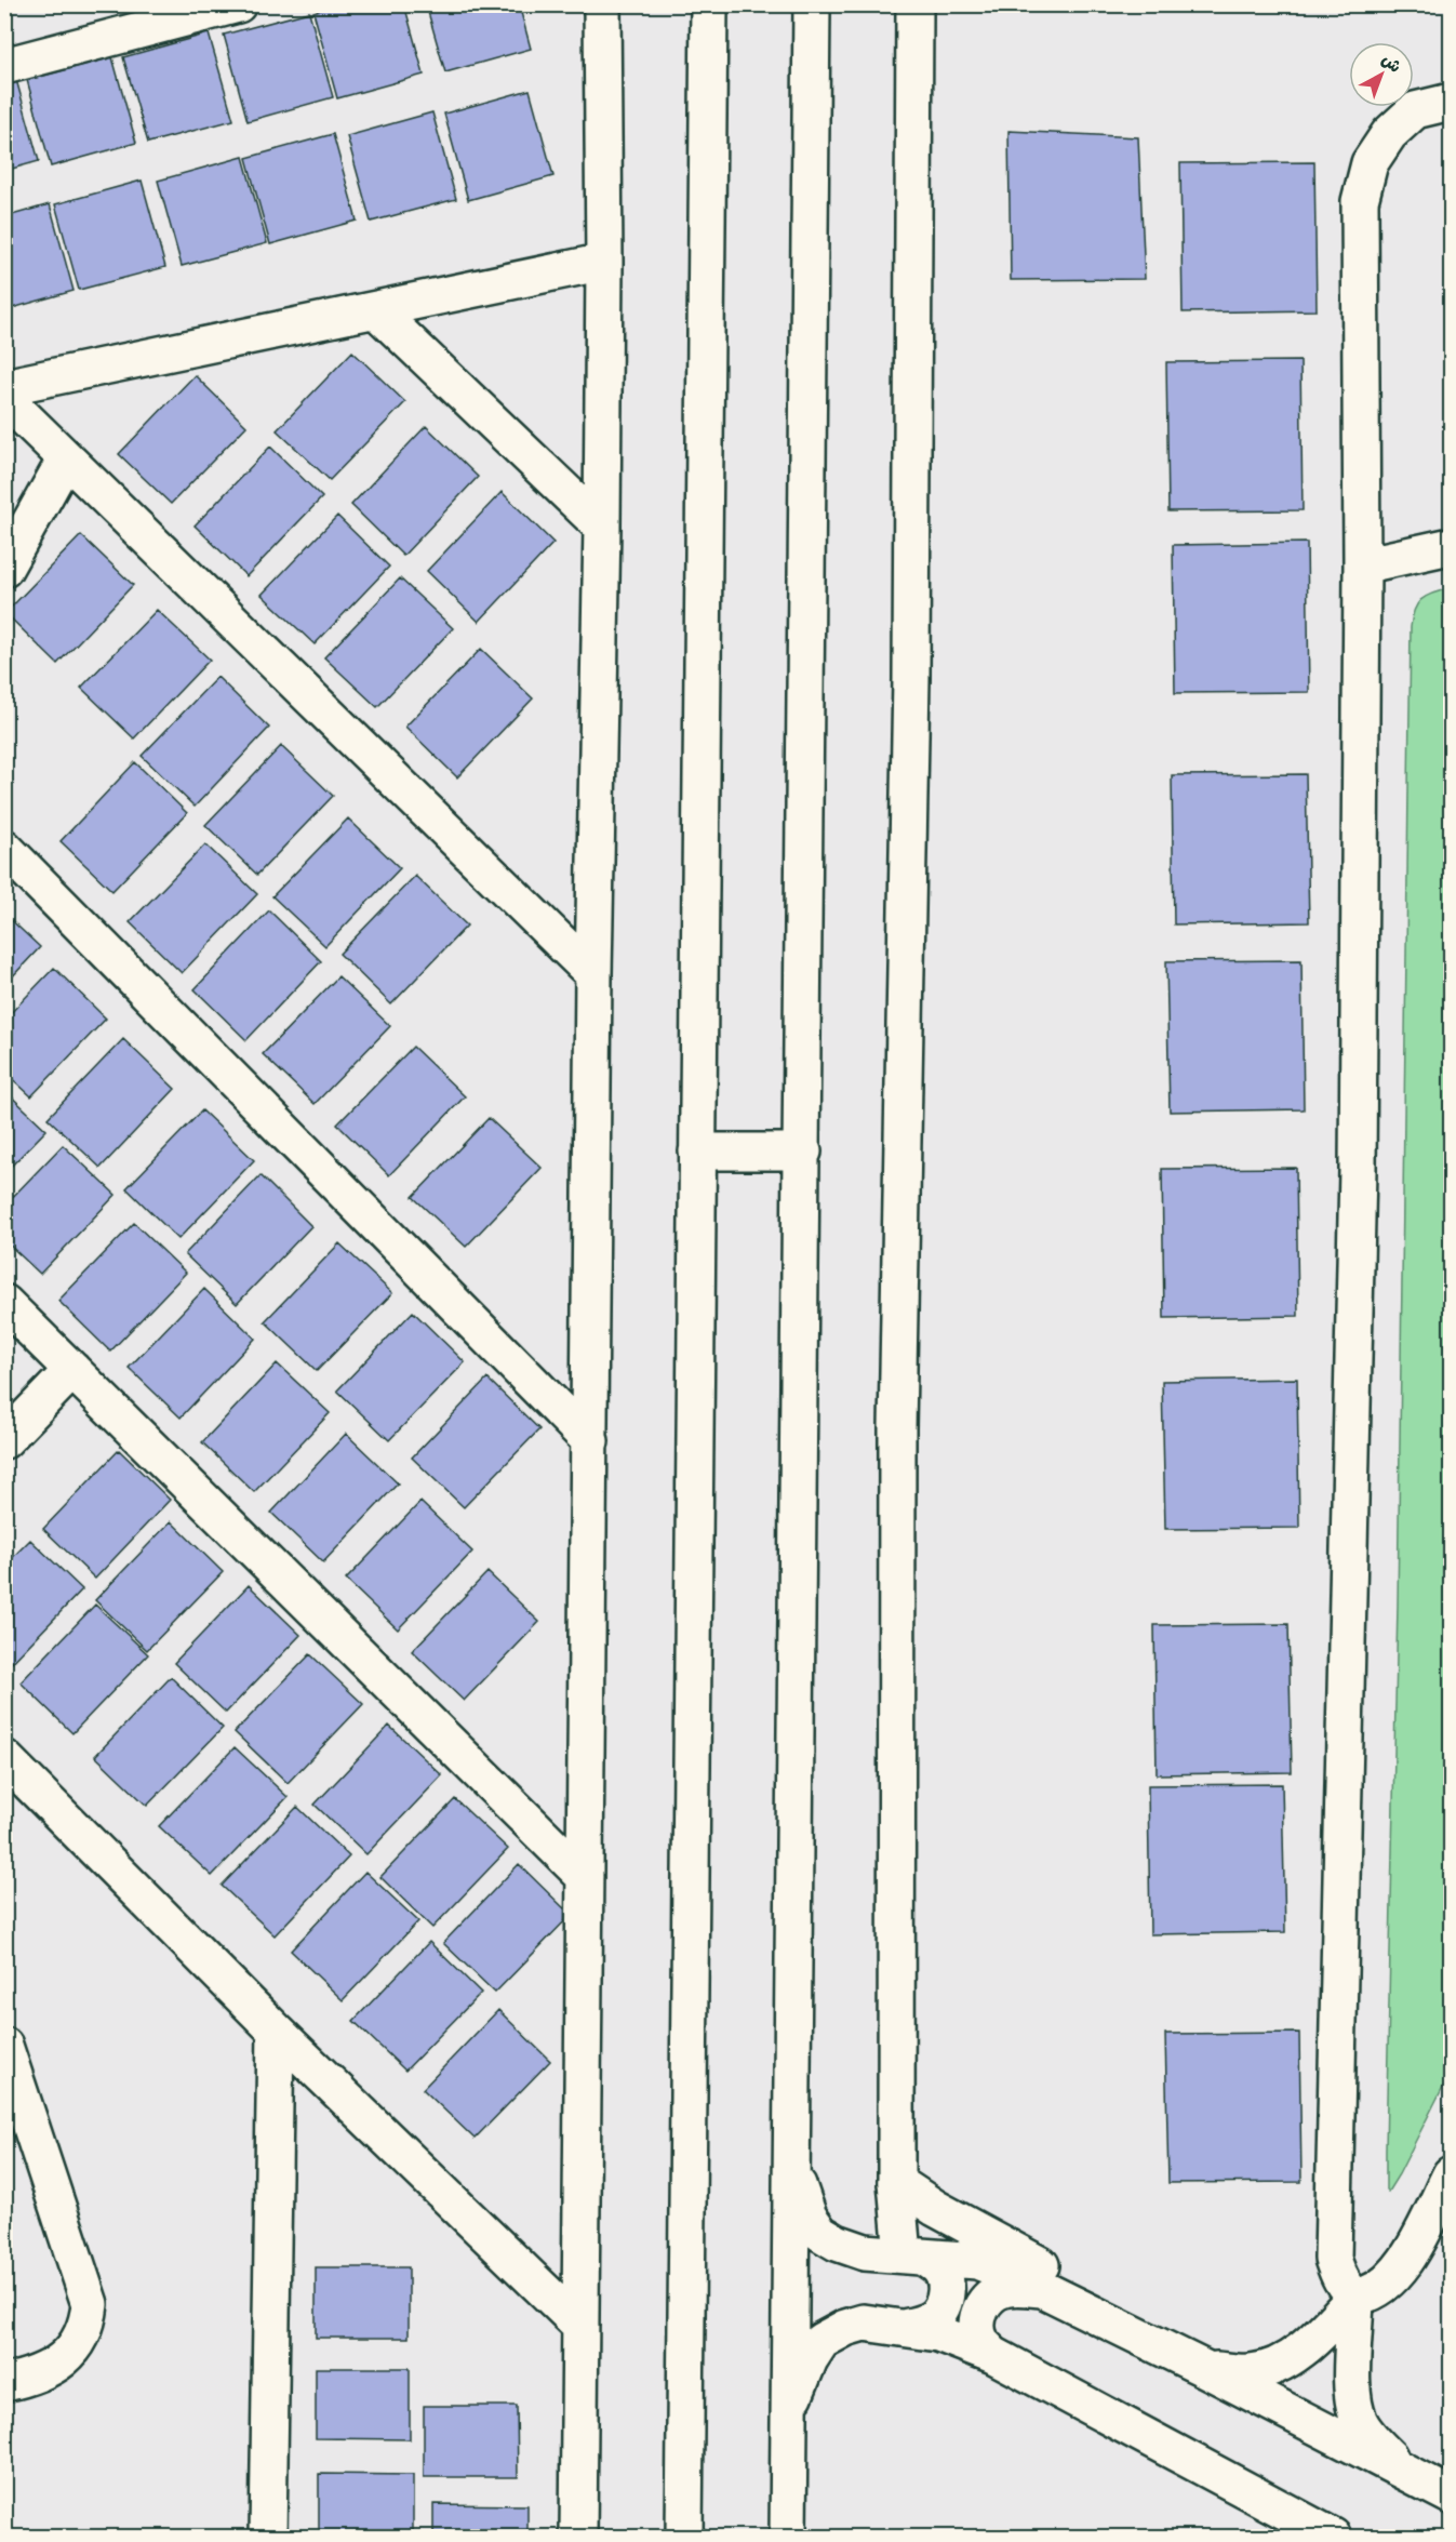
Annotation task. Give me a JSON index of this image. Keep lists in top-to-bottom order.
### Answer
{
  "north": "top right"
}
